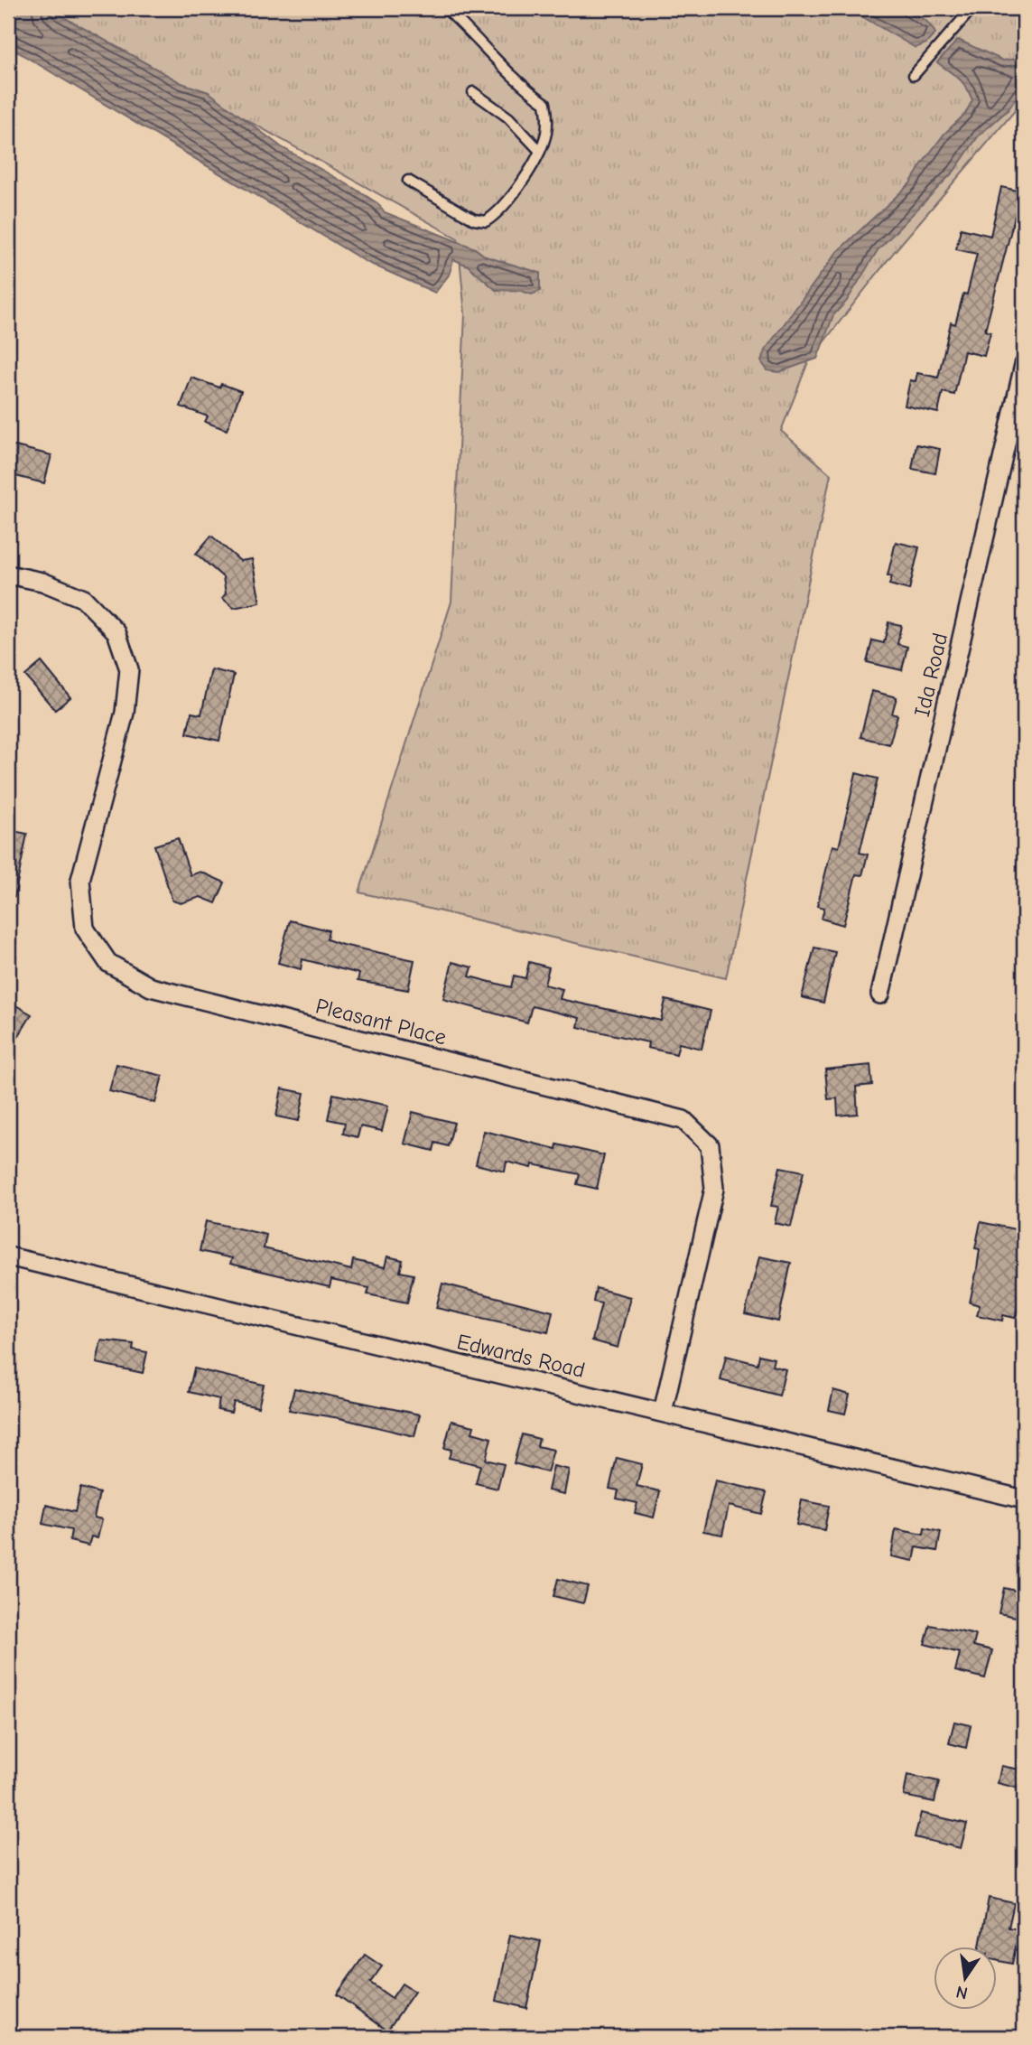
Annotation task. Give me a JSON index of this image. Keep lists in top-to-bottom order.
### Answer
{
  "streets": {
    "street": ["Ida Road", "Pleasant Place", "Edwards Road"]
  },
  "crossings": [
    ["Pleasant Place", "Edwards Road"]
  ],
  "north": "bottom"
}
